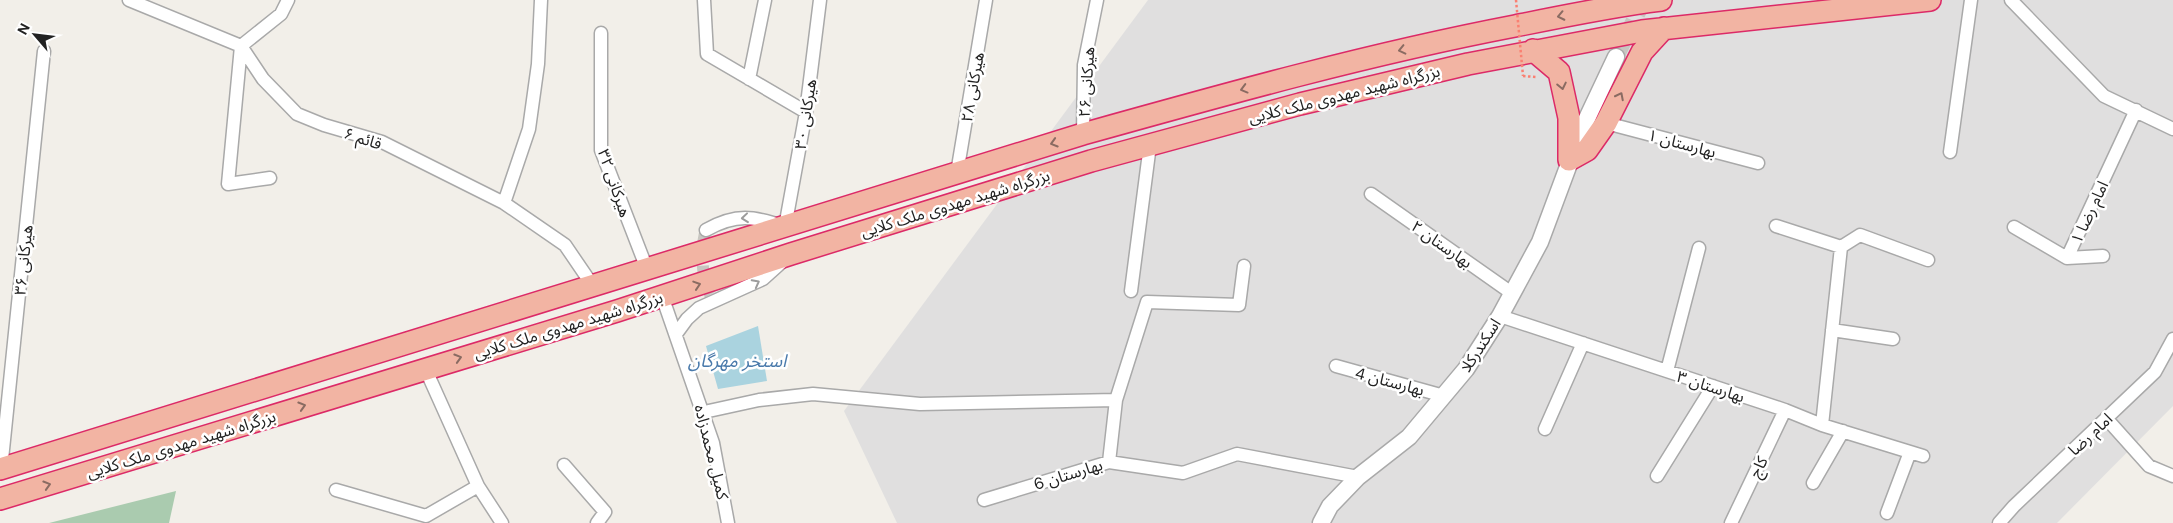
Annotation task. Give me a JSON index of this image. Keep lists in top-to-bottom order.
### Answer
{
  "streets": {
    "highway": ["بزرگراه شهید مهدوی ملک کلایی"],
    "street": [
      "هیرکانی ۲۶",
      "هیرکانی ۲۸",
      "هیرکانی ۳۰",
      "قائم ۶",
      "بهارستان ۱",
      "هیرکانی ۳۲",
      "امام رضا ۱",
      "بهارستان ۲",
      "هیرکانی ۳۶",
      "اسکندرکلا",
      "بهارستان 4",
      "بهارستان ۳",
      "امام رضا",
      "کمیل محمدزاده",
      "کاج",
      "بهارستان 6"
    ]
  },
  "crossings": [
    ["هیرکانی ۲۶", "بزرگراه شهید مهدوی ملک کلایی"],
    ["هیرکانی ۲۸", "بزرگراه شهید مهدوی ملک کلایی"],
    ["بزرگراه شهید مهدوی ملک کلایی", "هیرکانی ۳۰"],
    ["بزرگراه شهید مهدوی ملک کلایی", "قائم ۶"],
    ["بزرگراه شهید مهدوی ملک کلایی", "هیرکانی ۳۲"],
    ["بزرگراه شهید مهدوی ملک کلایی", "هیرکانی ۳۶"],
    ["بزرگراه شهید مهدوی ملک کلایی", "کمیل محمدزاده"],
    ["بهارستان ۲", "اسکندرکلا"],
    ["اسکندرکلا", "بهارستان 4"],
    ["اسکندرکلا", "بهارستان ۳"],
    ["اسکندرکلا", "بهارستان 6"],
    ["بهارستان ۳", "کاج"]
  ],
  "water": ["استخر مهرگان"],
  "north": "top left"
}
